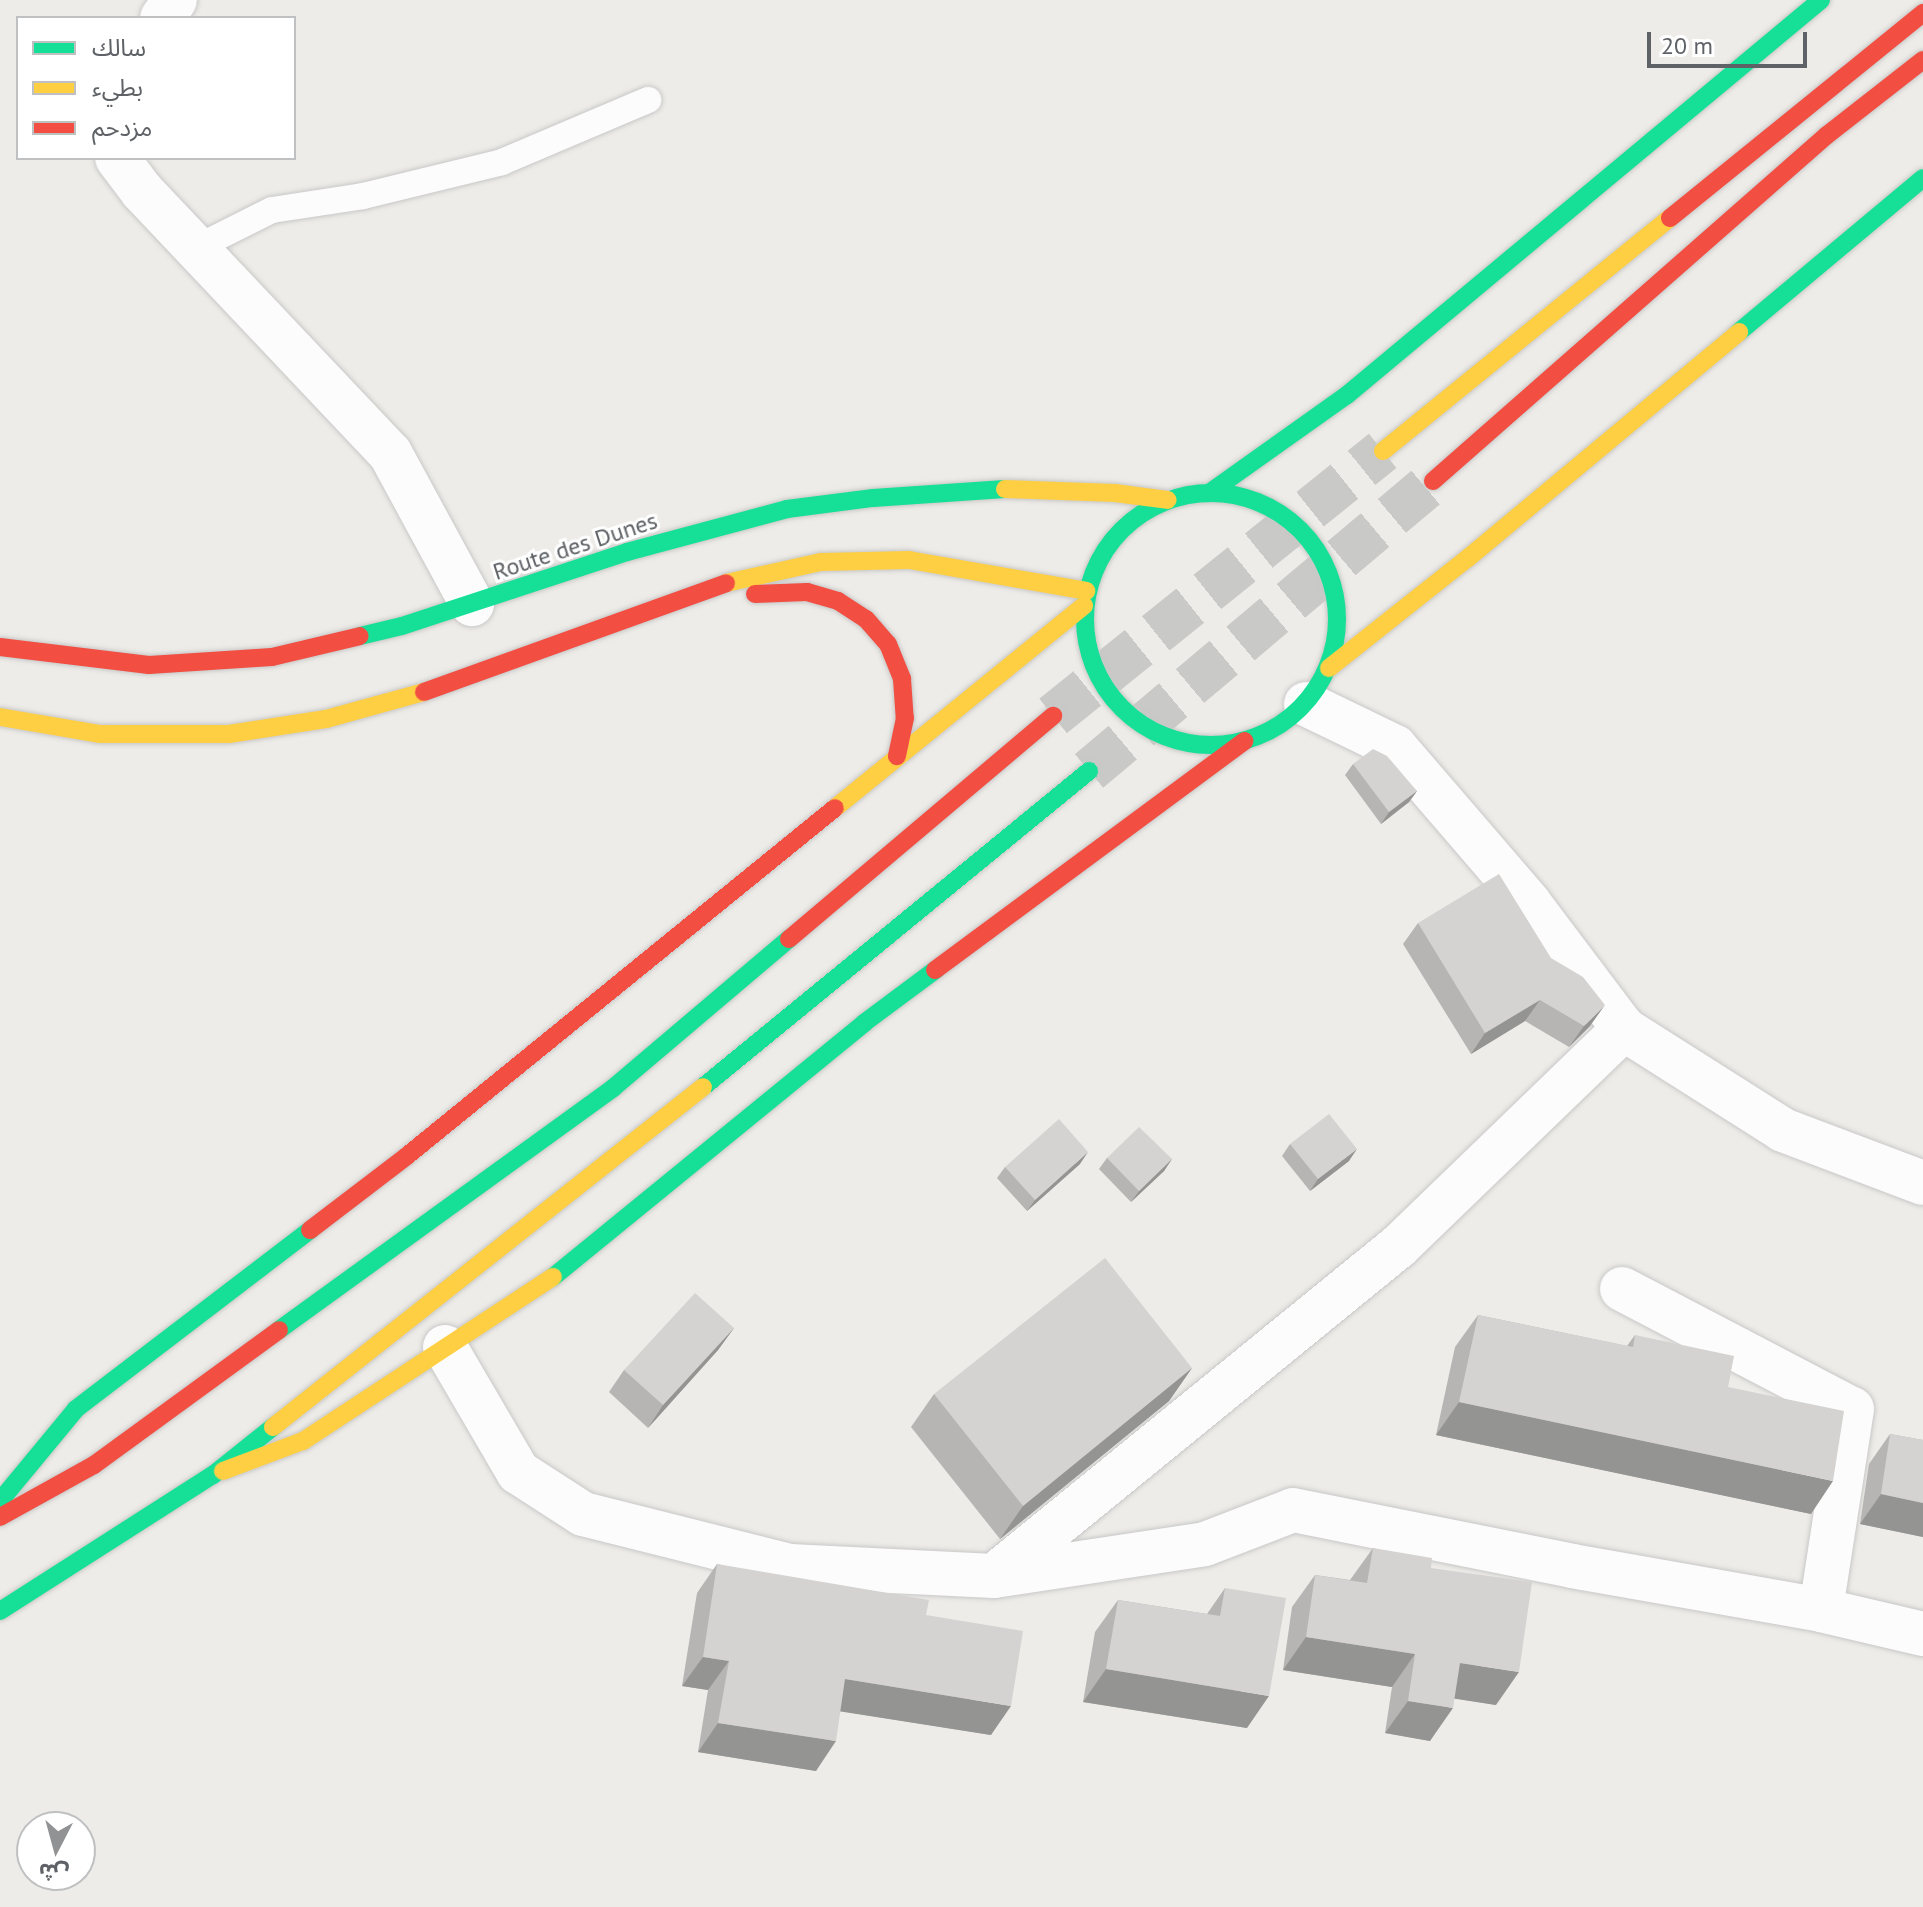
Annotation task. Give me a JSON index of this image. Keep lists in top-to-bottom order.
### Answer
{
  "streets": {
    "main road": ["Route des Dunes"]
  },
  "legend": ["سالك", "بطيء", "مزدحم"],
  "scale_bar": "20 m",
  "north": "bottom"
}
